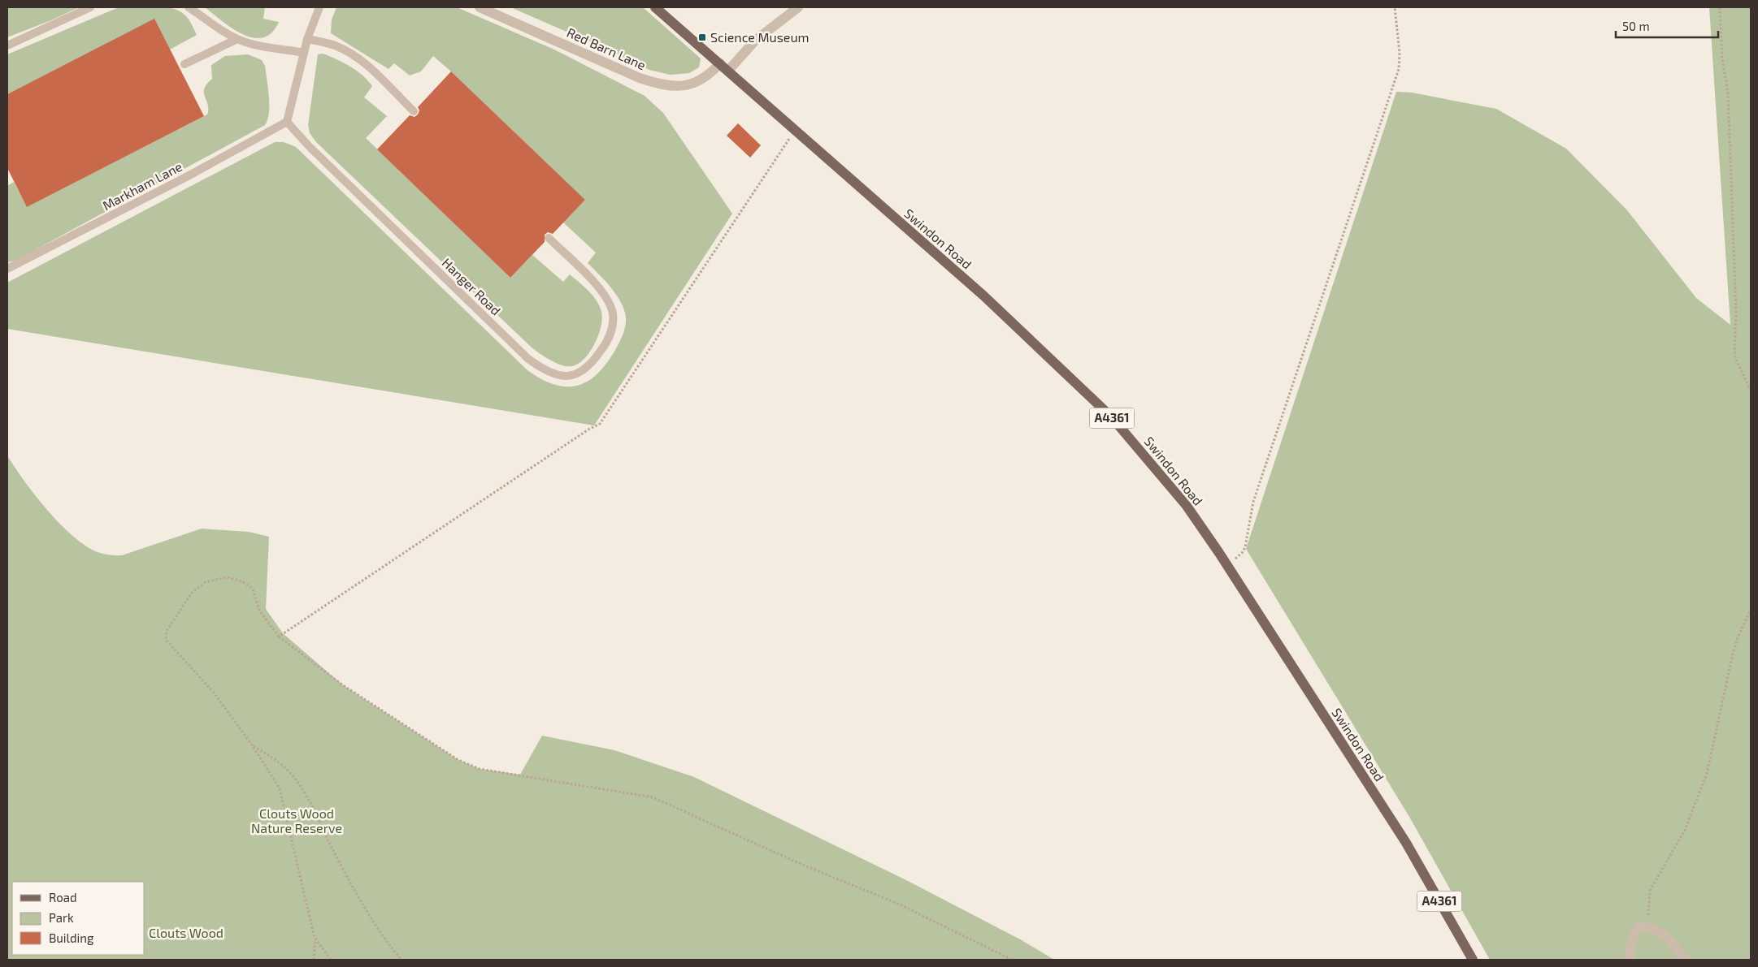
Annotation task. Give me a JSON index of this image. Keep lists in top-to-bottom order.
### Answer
{
  "streets": {
    "main road": ["Swindon Road", "A4361"],
    "street": ["Red Barn Lane"],
    "lane": ["Markham Lane", "Hanger Road"]
  },
  "crossings": [
    ["Red Barn Lane", "Swindon Road"],
    ["Markham Lane", "Hanger Road"]
  ],
  "parks": ["Clouts Wood Nature Reserve", "Clouts Wood"],
  "places": {
    "transit": ["Science Museum"]
  },
  "legend": ["Road", "Park", "Building"],
  "scale_bar": "50 m"
}
